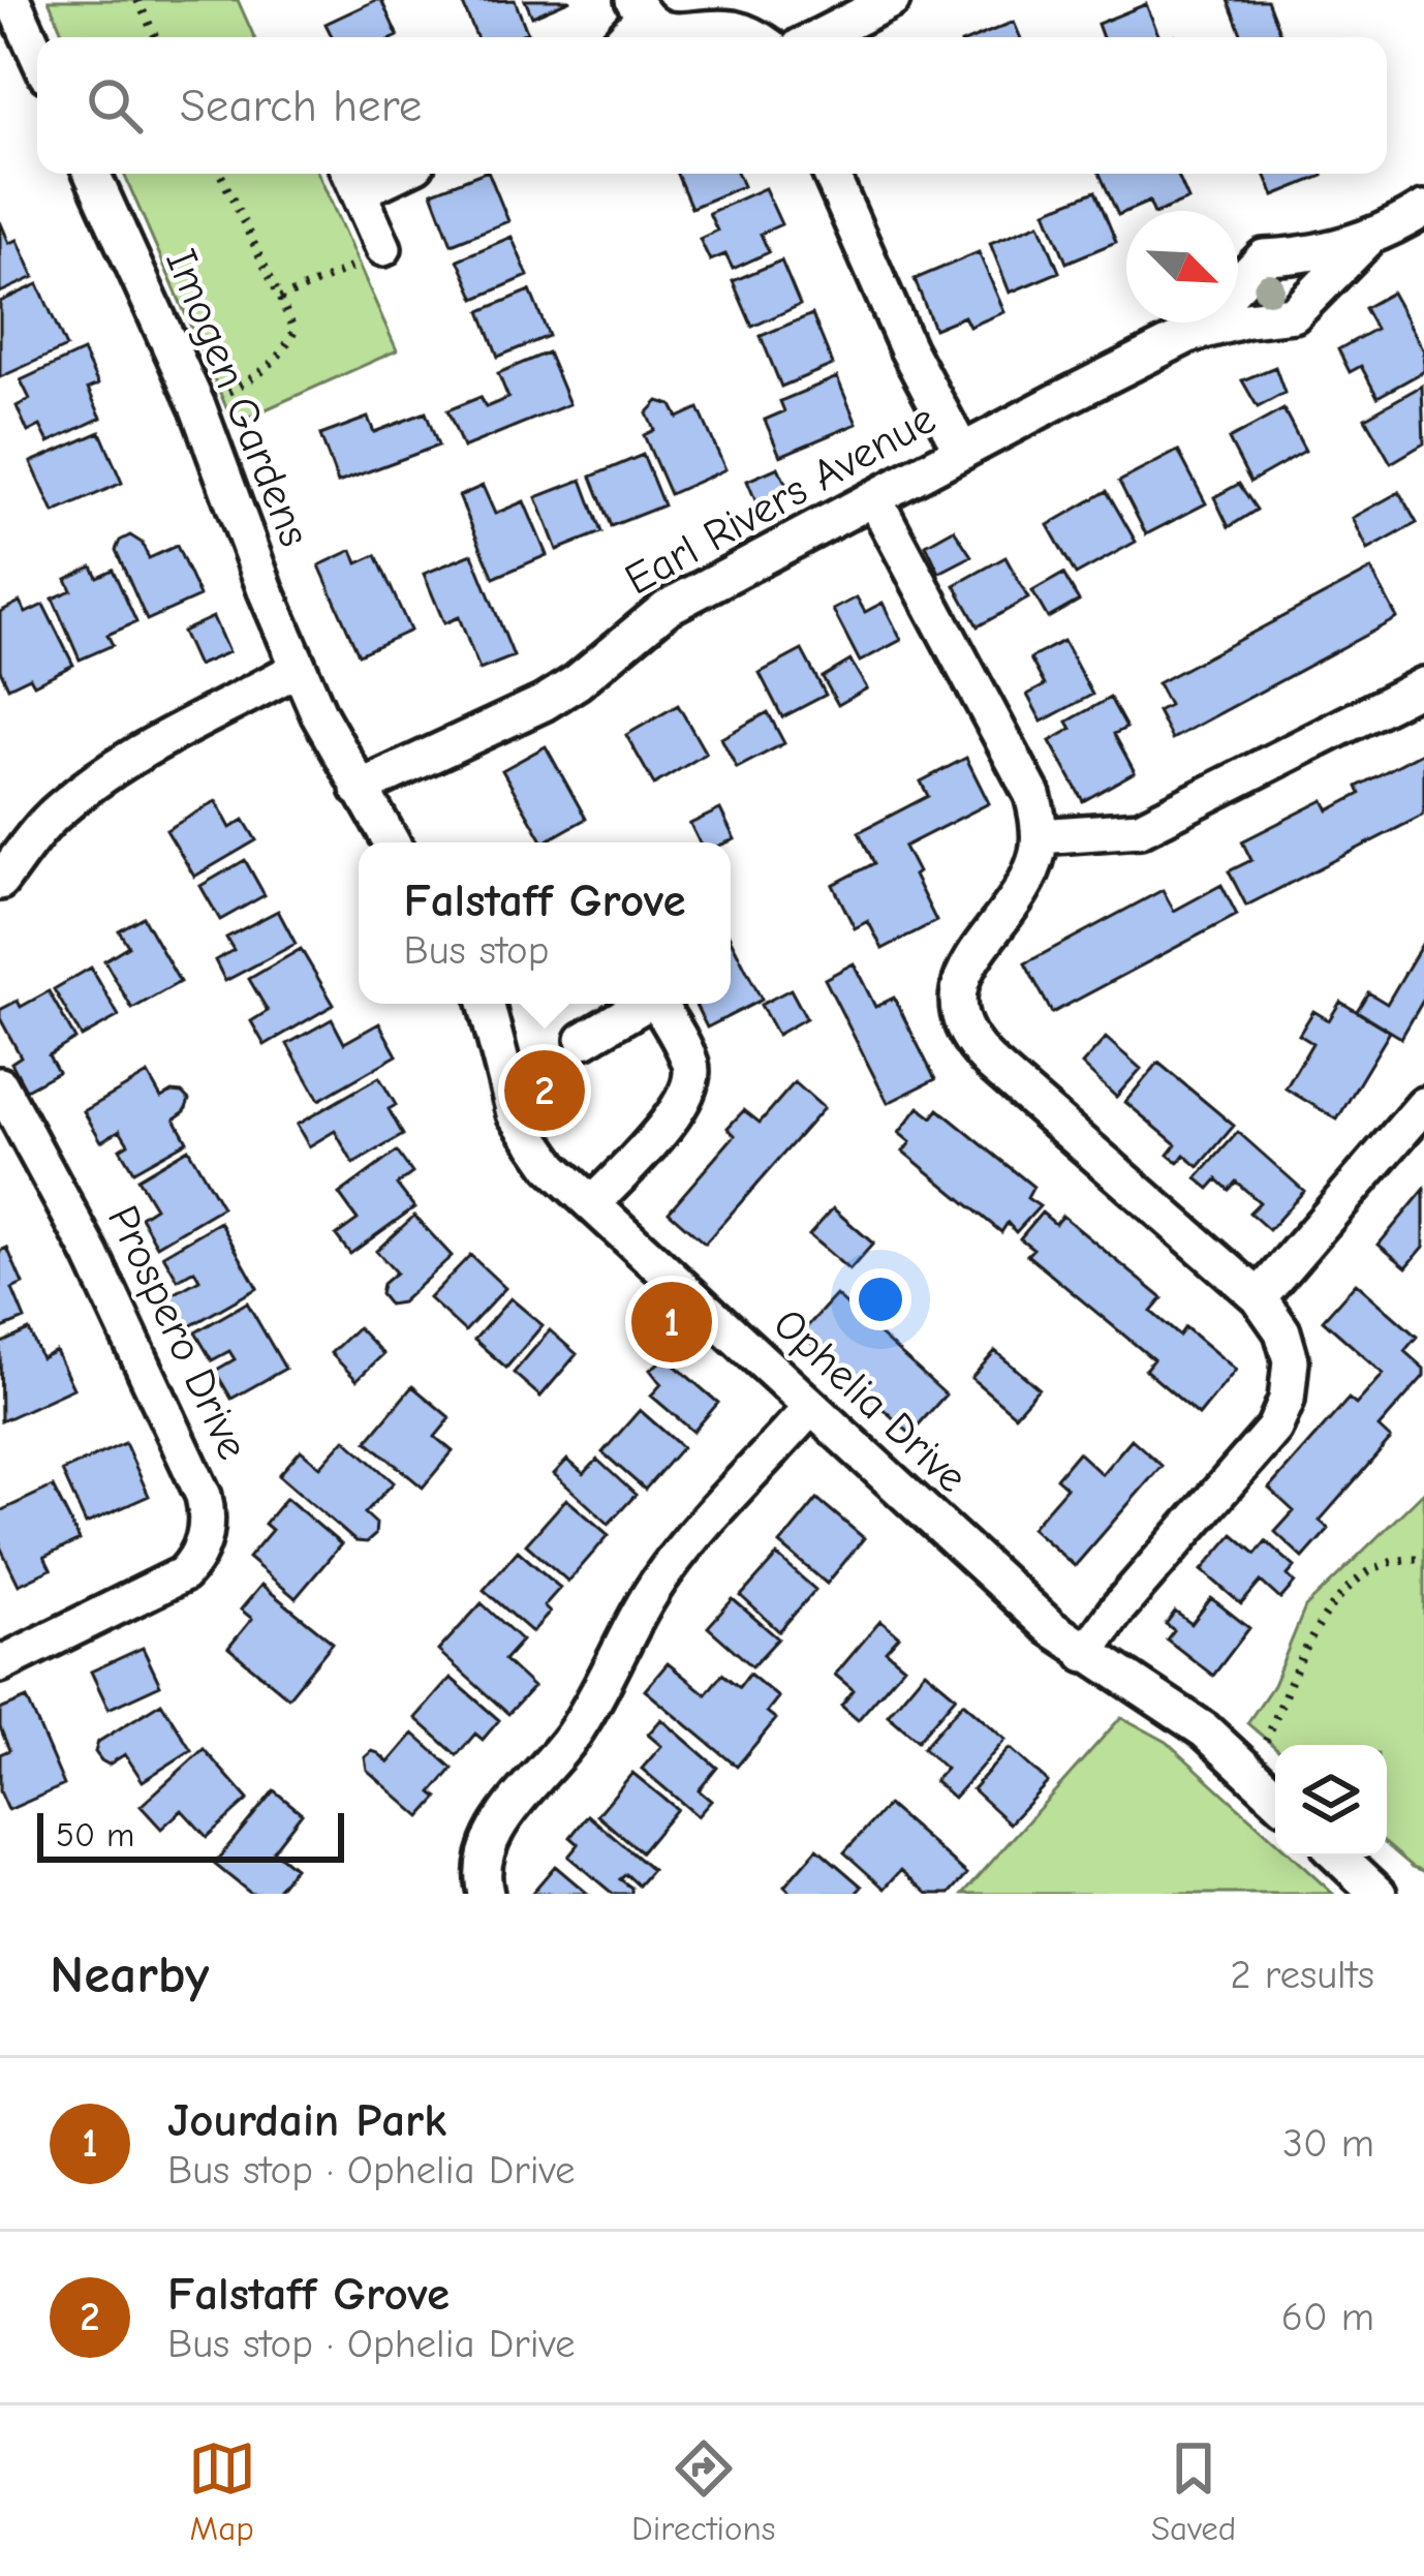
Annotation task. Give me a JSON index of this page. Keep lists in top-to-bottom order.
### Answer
{
  "streets": {
    "street": [
      "Imogen Gardens",
      "Earl Rivers Avenue",
      "Prospero Drive",
      "Ophelia Drive"
    ]
  },
  "scale_bar": "50 m",
  "north": "bottom right",
  "page": {
    "search": "Search here",
    "popup": ["Falstaff Grove", "Bus stop"],
    "pins": ["2", "1"],
    "scale": "50 m",
    "heading": ["Nearby", "2 results"],
    "list": [
      {
        "mark": "1",
        "name": "Jourdain Park",
        "note": "Bus stop · Ophelia Drive",
        "value": "30 m"
      },
      {
        "mark": "2",
        "name": "Falstaff Grove",
        "note": "Bus stop · Ophelia Drive",
        "value": "60 m"
      }
    ],
    "nav": ["Map", "Directions", "Saved"]
  }
}
